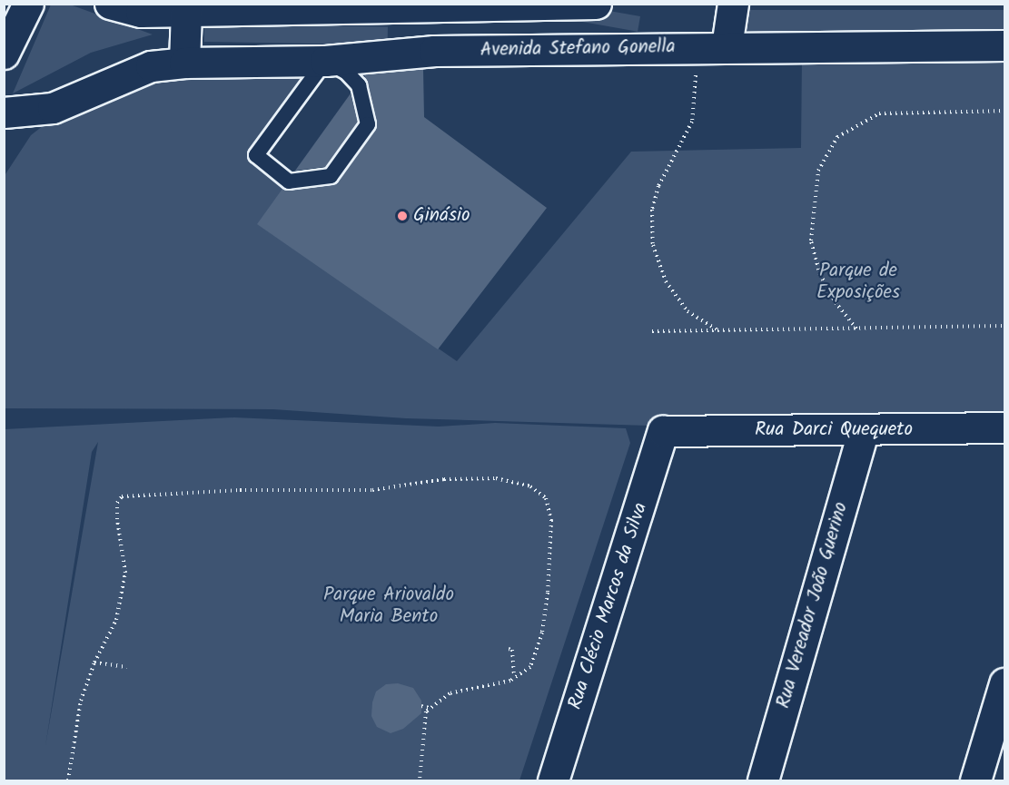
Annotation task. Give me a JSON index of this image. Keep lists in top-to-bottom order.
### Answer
{
  "streets": {
    "street": [
      "Avenida Stefano Gonella",
      "Rua Darci Quequeto",
      "Rua Vereador João Guerino",
      "Rua Clécio Marcos da Silva"
    ]
  },
  "crossings": [
    ["Rua Darci Quequeto", "Rua Vereador João Guerino"],
    ["Rua Darci Quequeto", "Rua Clécio Marcos da Silva"]
  ],
  "parks": ["Parque de Exposições", "Parque Ariovaldo Maria Bento"],
  "places": ["Ginásio"]
}
